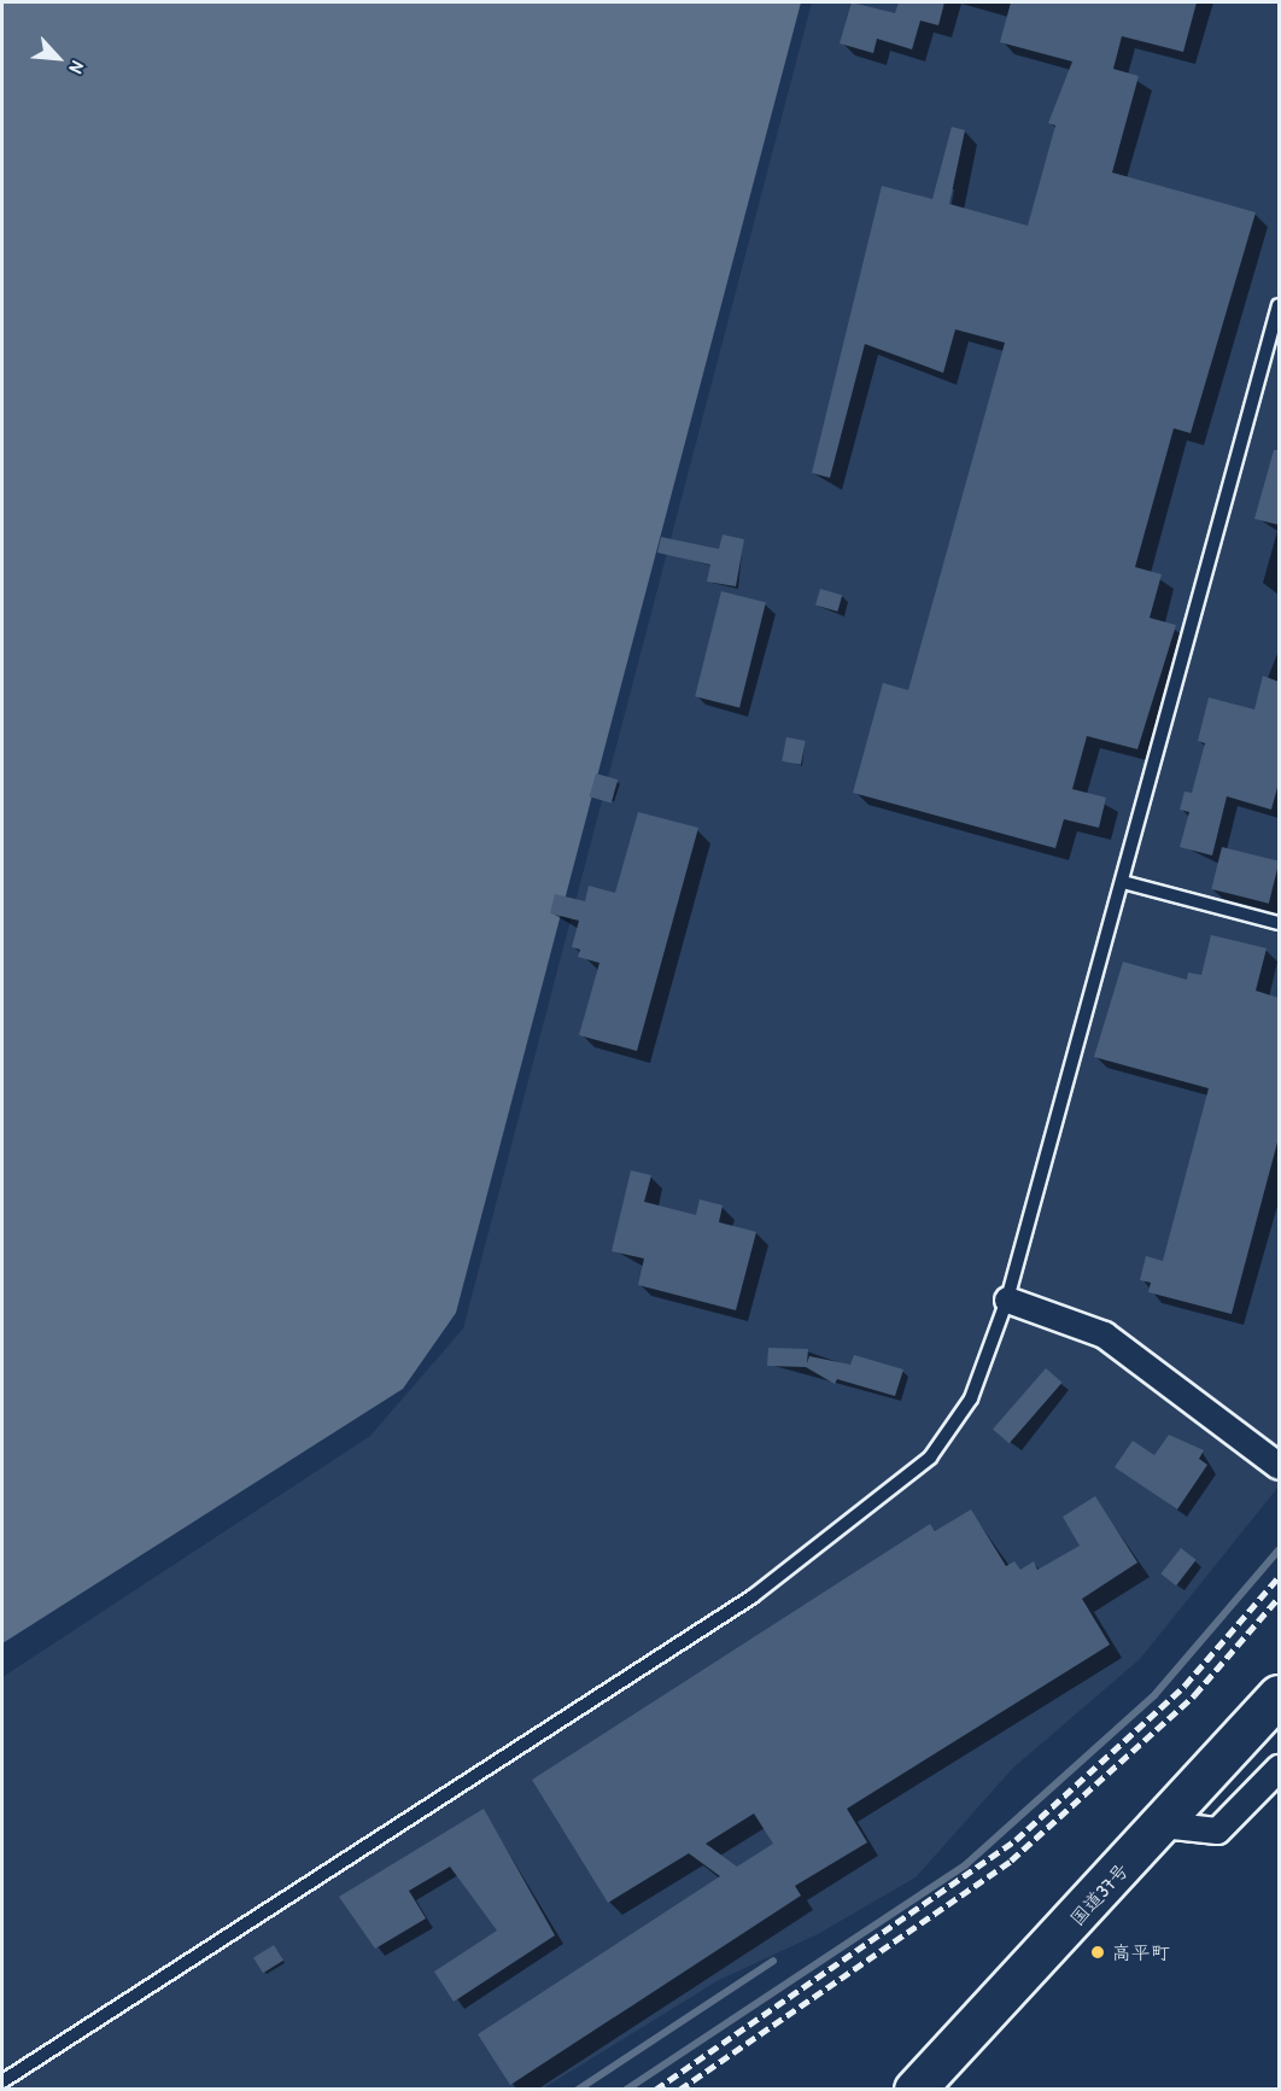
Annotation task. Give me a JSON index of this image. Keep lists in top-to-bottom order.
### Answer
{
  "streets": {
    "highway": ["国道37号"]
  },
  "places": ["高平町"],
  "north": "bottom right"
}
